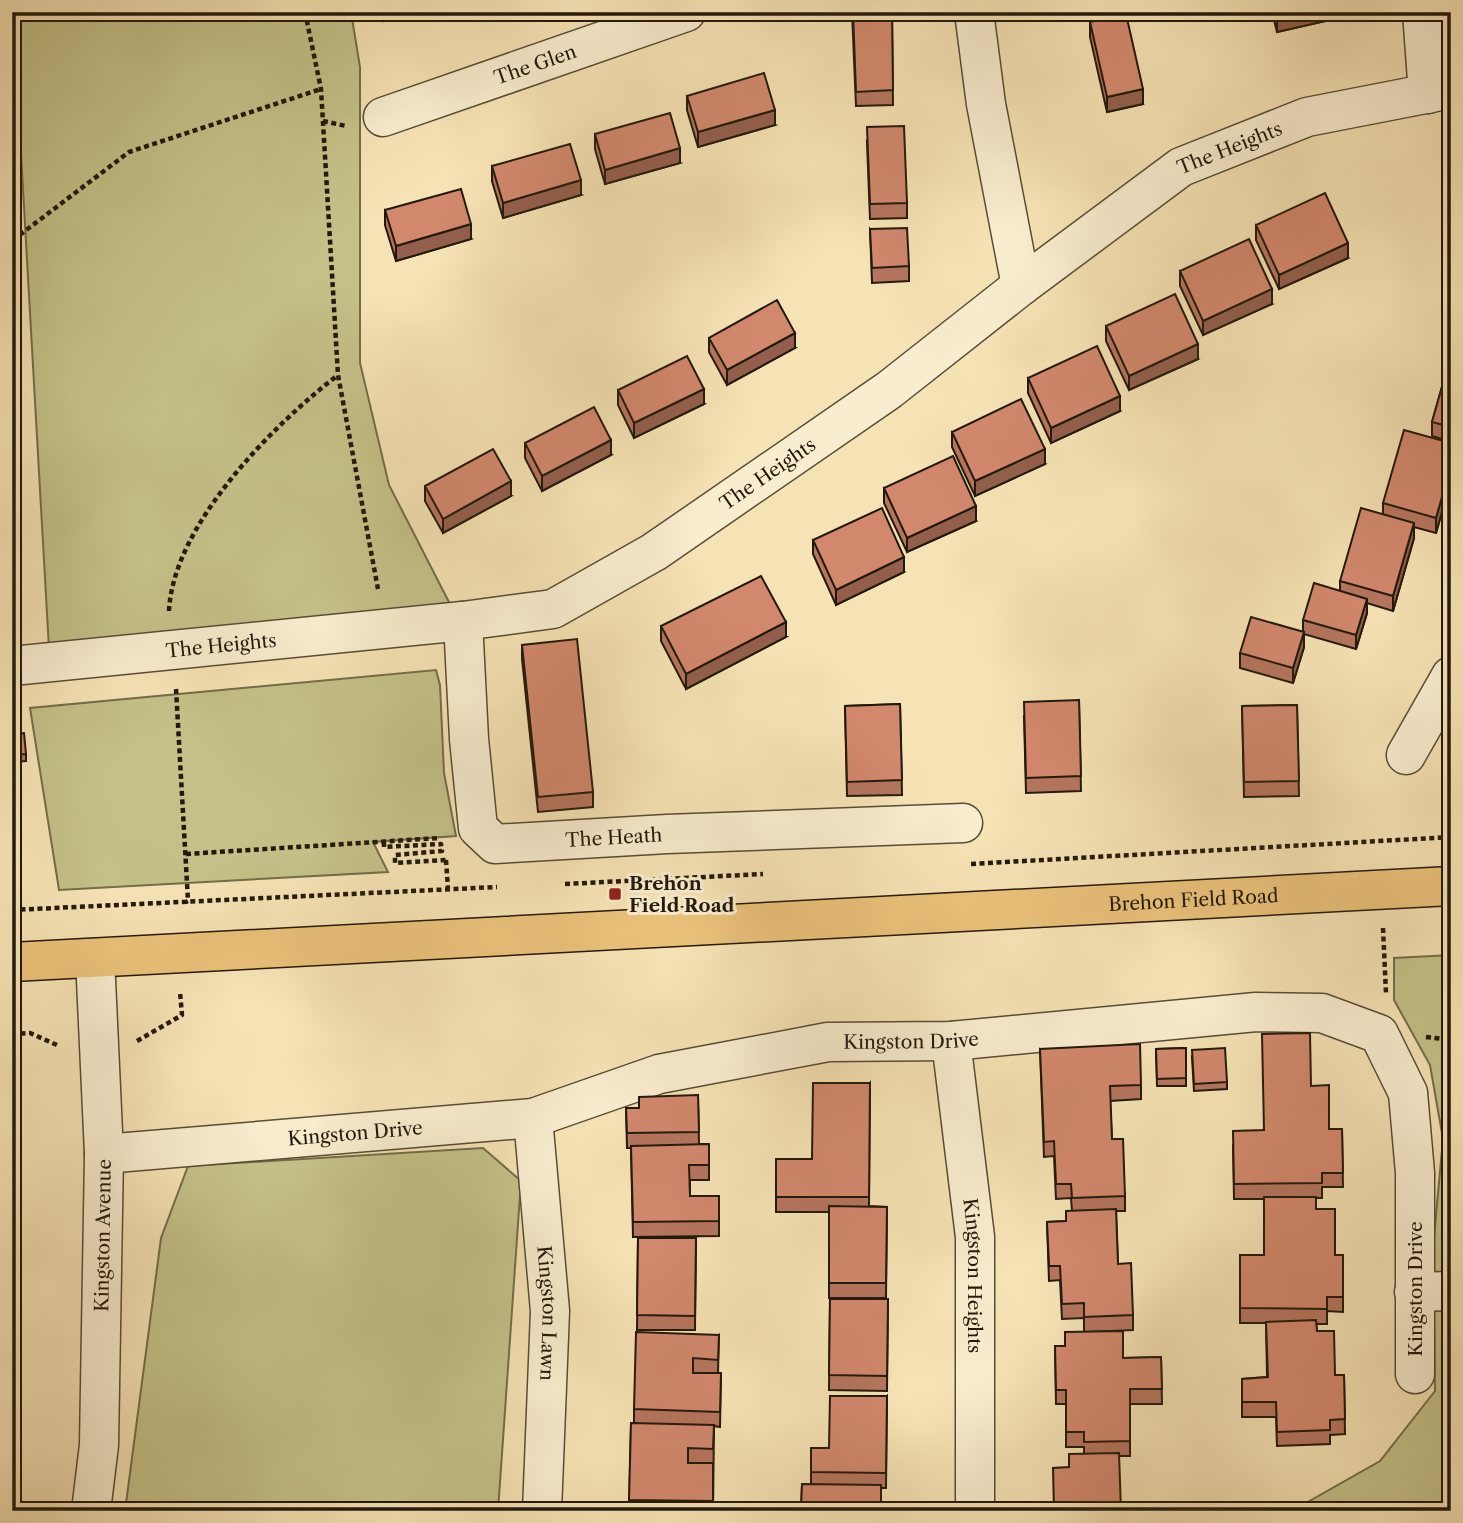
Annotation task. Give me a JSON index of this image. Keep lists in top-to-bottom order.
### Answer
{
  "streets": {
    "main road": ["Brehon Field Road"],
    "street": [
      "The Glen",
      "The Heights",
      "The Heath",
      "Kingston Drive",
      "Kingston Avenue",
      "Kingston Heights",
      "Kingston Lawn"
    ]
  },
  "crossings": [
    ["Brehon Field Road", "Kingston Avenue"],
    ["Kingston Drive", "Kingston Avenue"],
    ["Kingston Drive", "Kingston Heights"],
    ["Kingston Drive", "Kingston Lawn"]
  ],
  "places": {
    "transit": ["Brehon Field Road"]
  }
}
